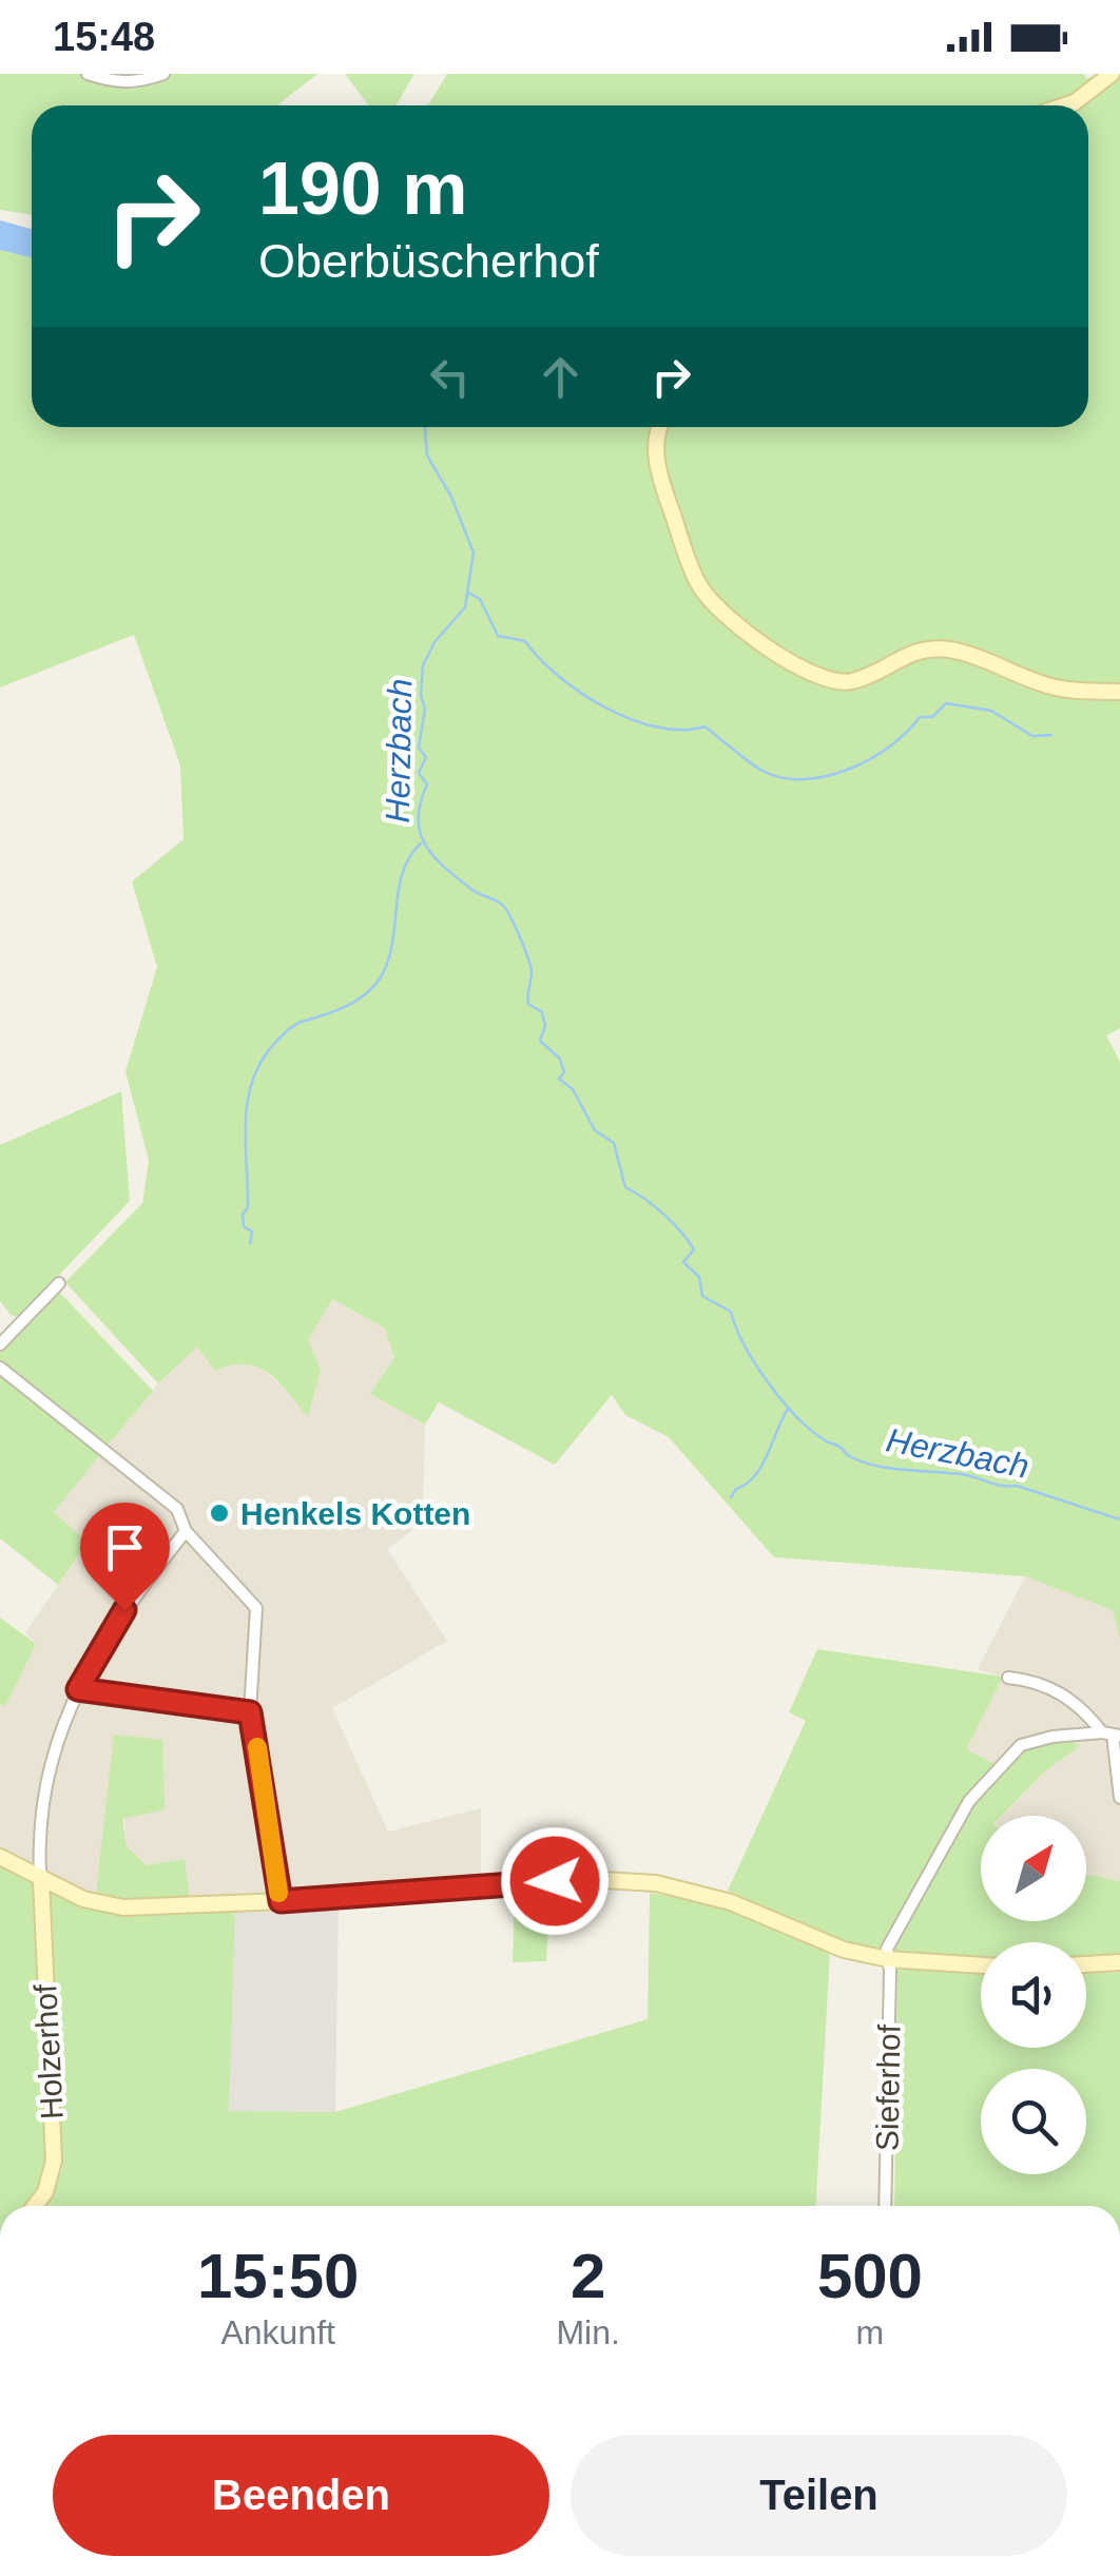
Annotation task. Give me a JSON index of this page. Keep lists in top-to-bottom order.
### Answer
{
  "streets": {
    "street": ["Holzerhof", "Sieferhof"]
  },
  "water": ["Herzbach"],
  "places": ["Henkels Kotten"],
  "north": "top right",
  "page": {
    "status": "15:48",
    "turn": ["190 m", "Oberbüscherhof"],
    "eta": [
      "15:50",
      "Ankunft",
      "2",
      "Min.",
      "500",
      "m"
    ],
    "buttons": ["Beenden", "Teilen"]
  }
}
